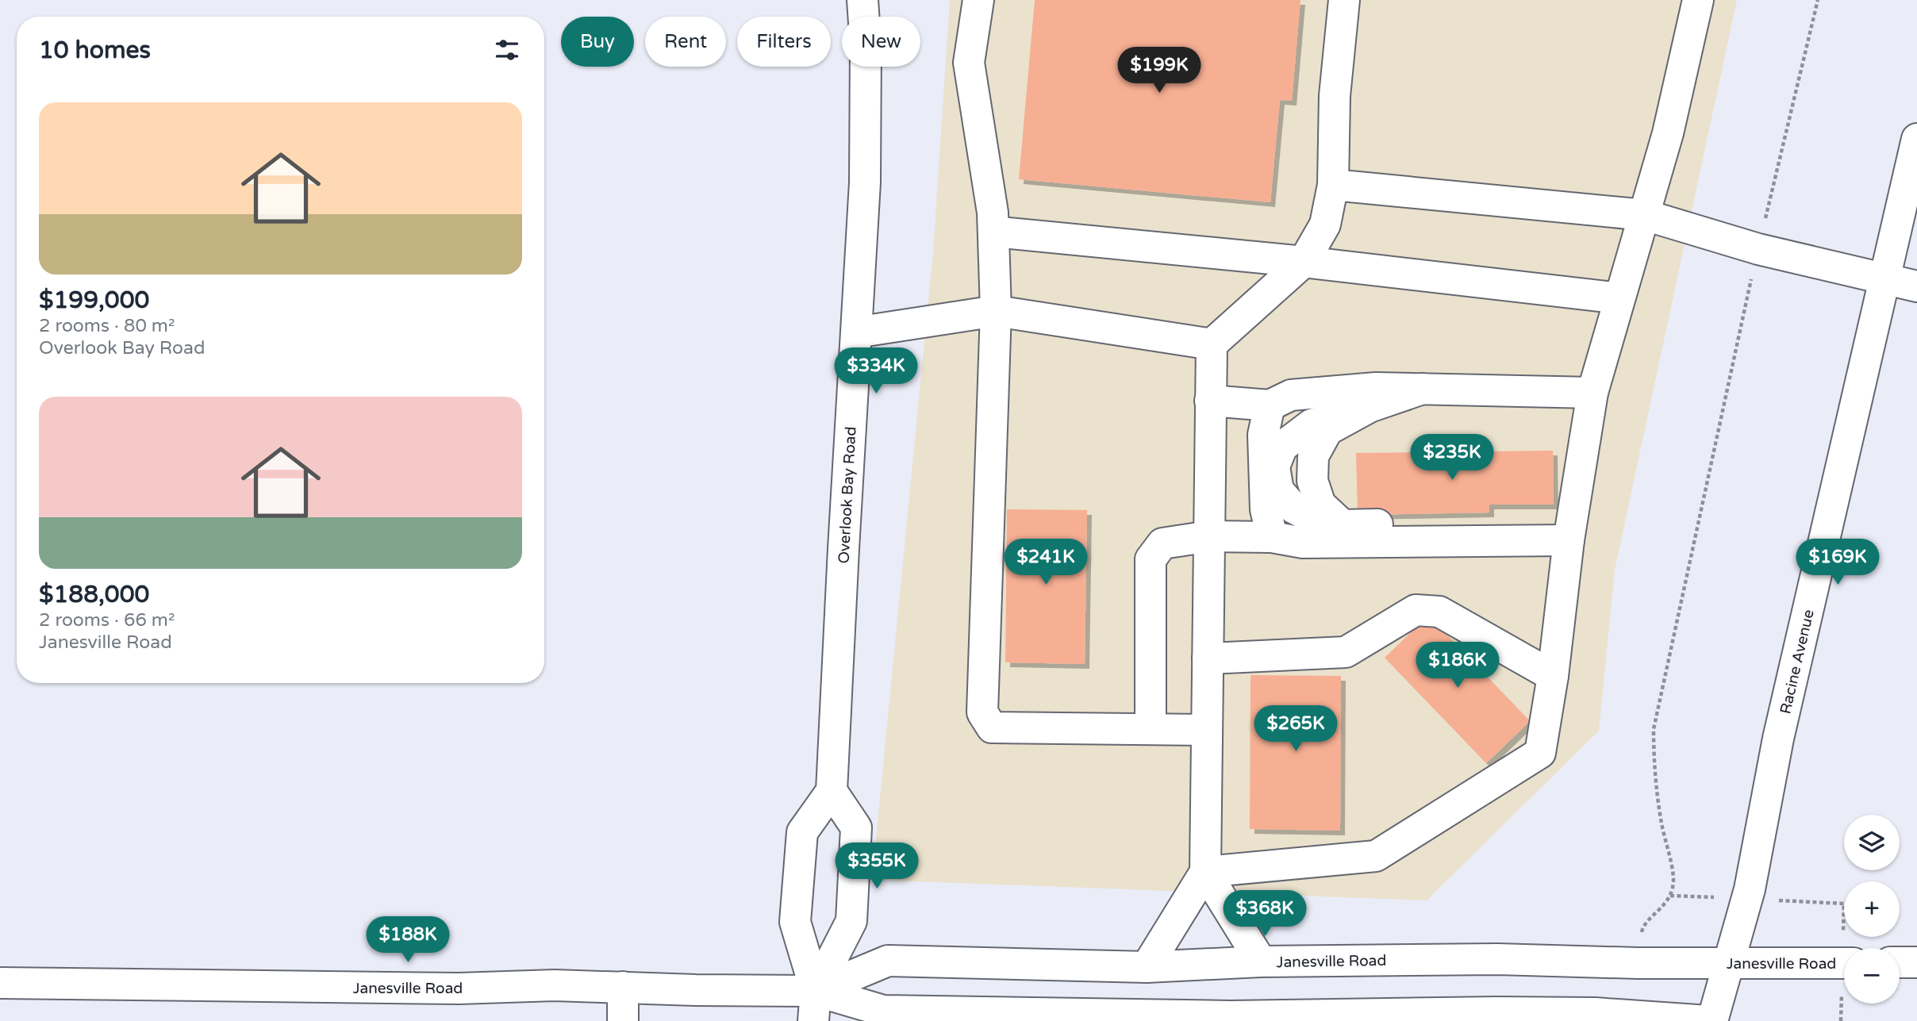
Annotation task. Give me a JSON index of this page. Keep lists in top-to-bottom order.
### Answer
{
  "streets": {
    "main road": ["Overlook Bay Road", "Racine Avenue", "Janesville Road"]
  },
  "crossings": [
    ["Racine Avenue", "Janesville Road"]
  ],
  "page": {
    "chip": [
      "Buy",
      "Rent",
      "Filters",
      "New"
    ],
    "heading": "10 homes",
    "price": [
      "$199K",
      "$334K",
      "$235K",
      "$241K",
      "$169K",
      "$186K",
      "$265K",
      "$355K",
      "$368K",
      "$188K"
    ],
    "list": [
      {
        "name": "$199,000",
        "note": "2 rooms · 80 m² · Overlook Bay Road"
      },
      {
        "name": "$188,000",
        "note": "2 rooms · 66 m² · Janesville Road"
      }
    ],
    "map_buttons": ["+", "−"]
  }
}
